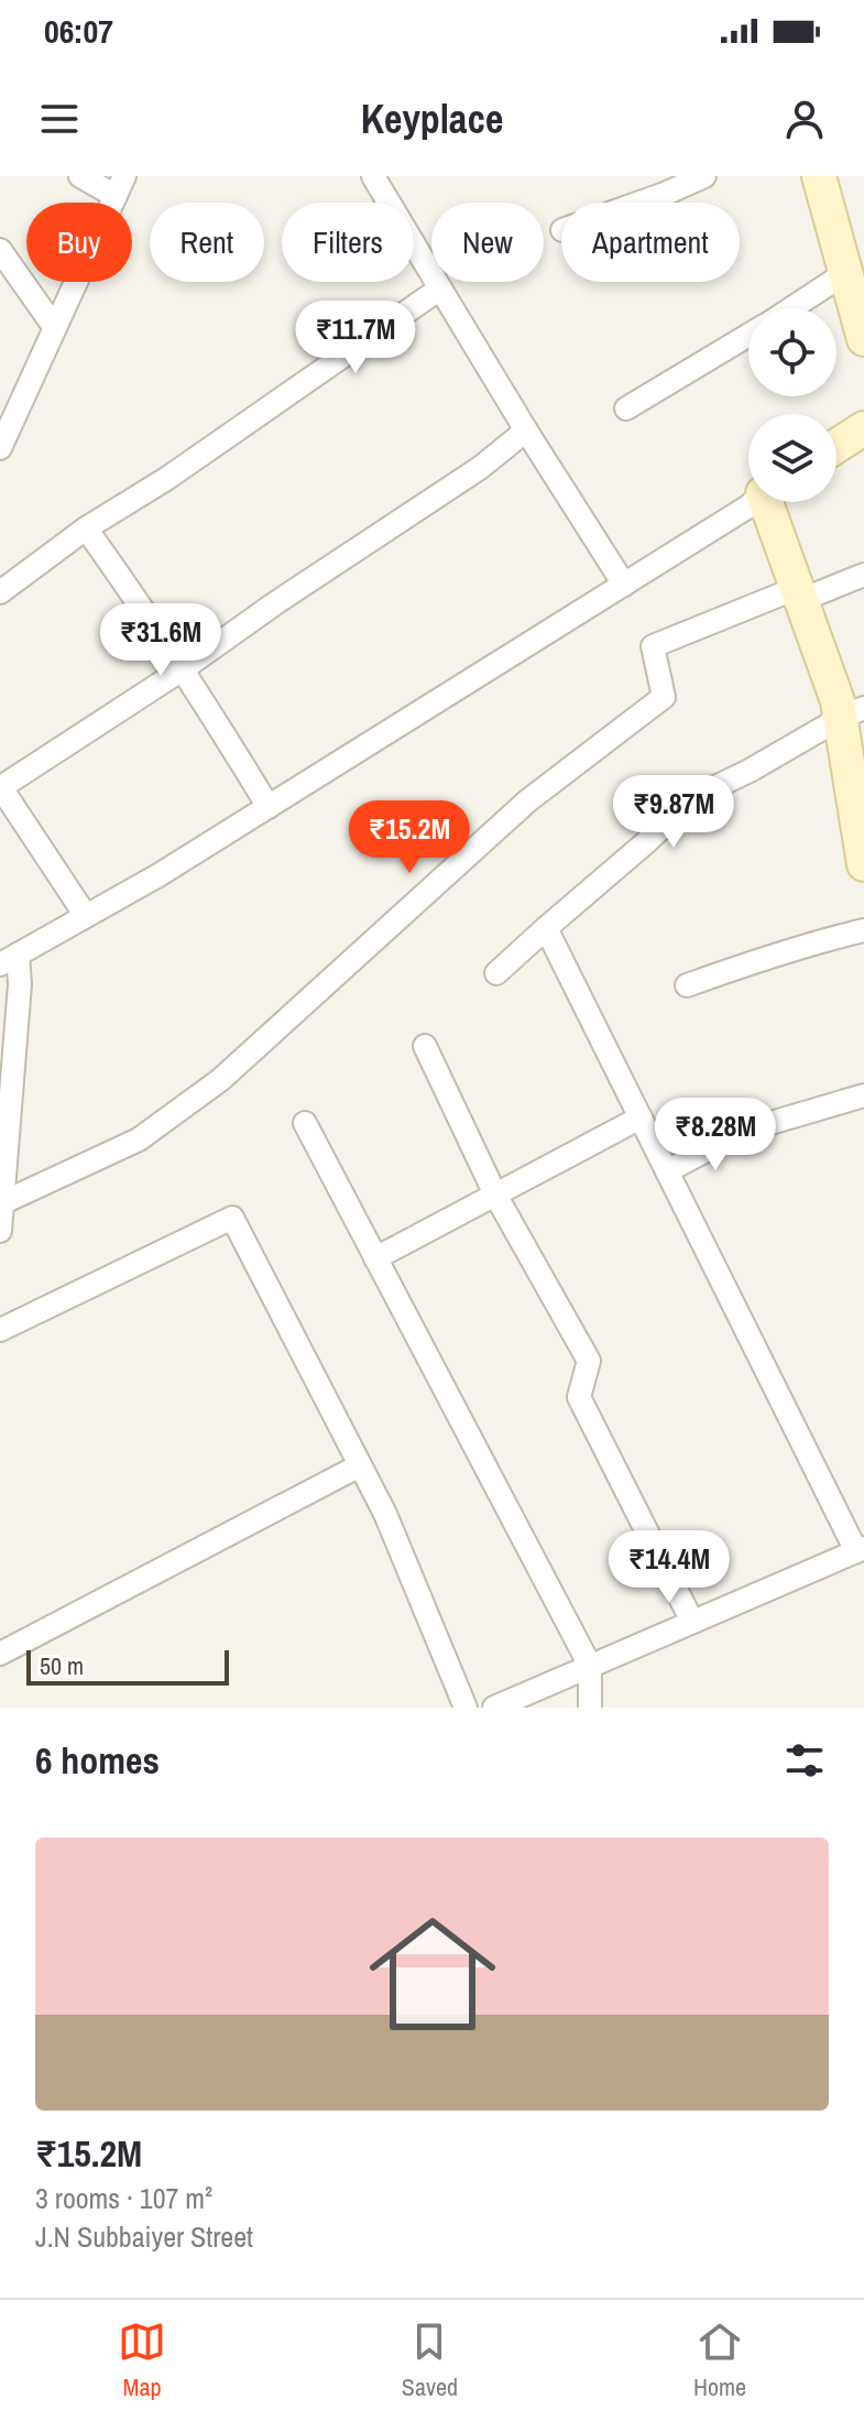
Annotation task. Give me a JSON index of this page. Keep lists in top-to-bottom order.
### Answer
{
  "scale_bar": "50 m",
  "page": {
    "status": "06:07",
    "header": "Keyplace",
    "chip": [
      "Buy",
      "Rent",
      "Filters",
      "New",
      "Apartment"
    ],
    "price": [
      "₹11.7M",
      "₹31.6M",
      "₹9.87M",
      "₹15.2M",
      "₹8.28M",
      "₹14.4M"
    ],
    "scale": "50 m",
    "heading": "6 homes",
    "list": [
      {
        "name": "₹15.2M",
        "note": "3 rooms · 107 m² · J.N Subbaiyer Street"
      }
    ],
    "tabs": ["Map", "Saved", "Home"]
  }
}
